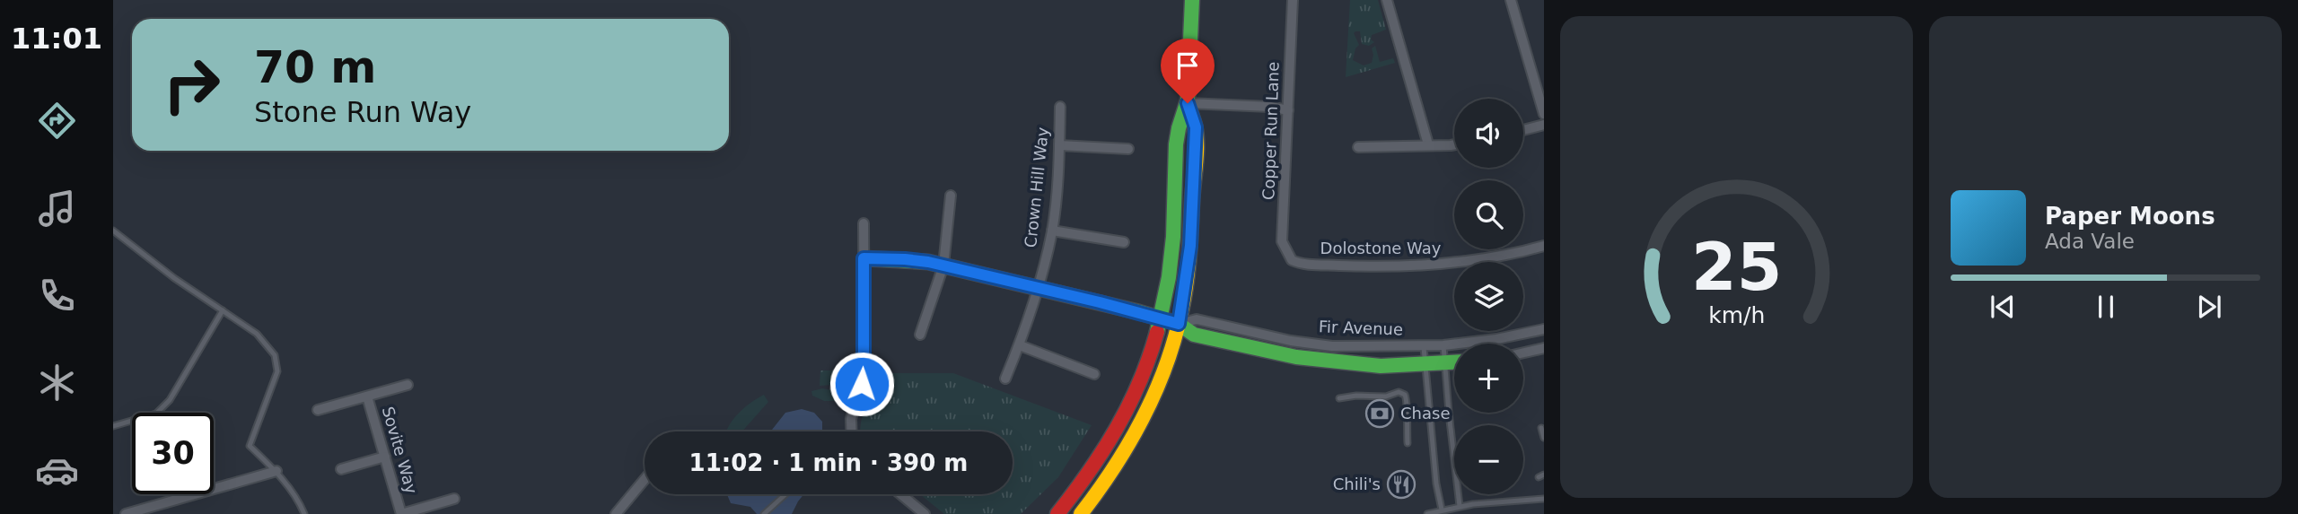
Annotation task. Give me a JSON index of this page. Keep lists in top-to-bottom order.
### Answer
{
  "streets": {
    "main road": ["Fir Avenue"],
    "street": [
      "Copper Run Lane",
      "Crown Hill Way",
      "Dolostone Way",
      "Sovite Way"
    ]
  },
  "crossings": [
    ["Copper Run Lane", "Dolostone Way"],
    ["Crown Hill Way", "Fir Avenue"]
  ],
  "places": {
    "bank": ["Chase"],
    "restaurant": ["Chili's"]
  },
  "page": {
    "tabs": "11:01",
    "turn": ["70 m", "Stone Run Way"],
    "map_buttons": ["+", "−"],
    "song": ["Paper Moons", "Ada Vale"],
    "limit": "30",
    "trip": "11:02 · 1 min · 390 m",
    "gauge": ["25", "km/h"]
  }
}
